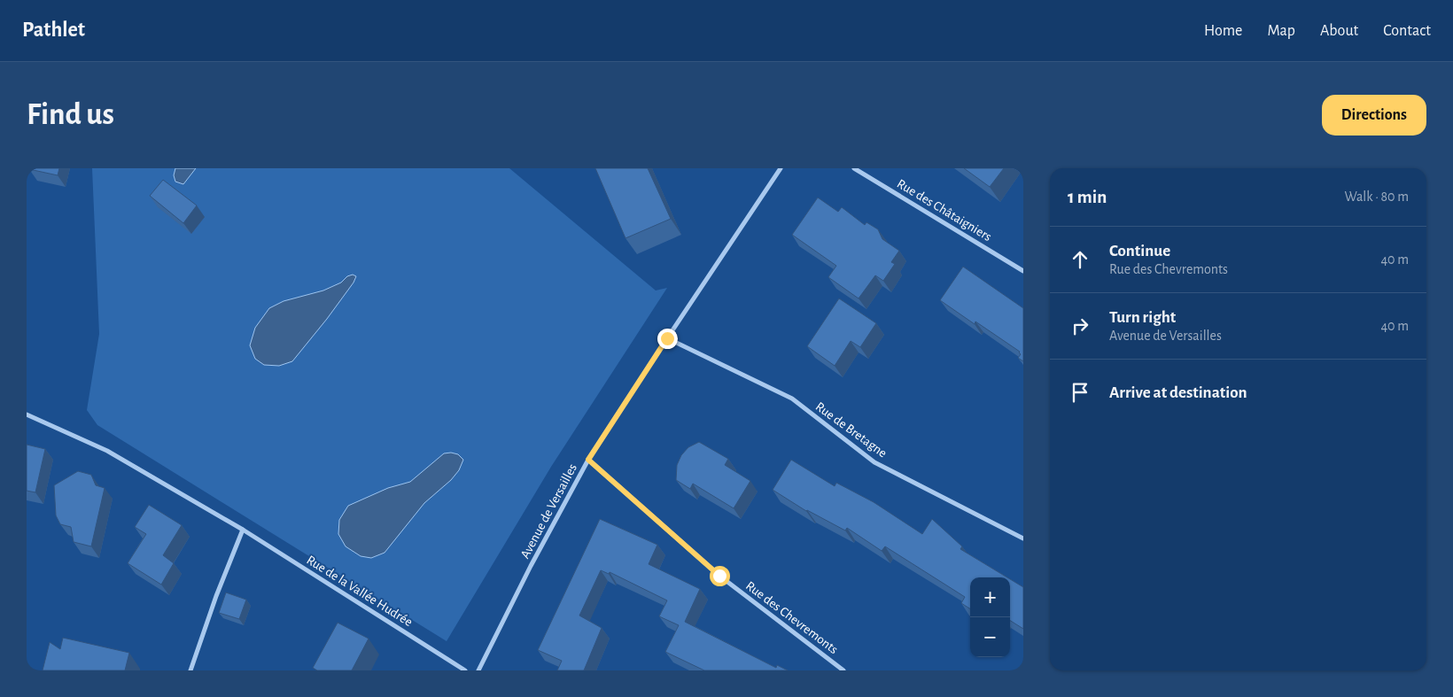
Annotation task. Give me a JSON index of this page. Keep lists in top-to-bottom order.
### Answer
{
  "streets": {
    "street": [
      "Rue des Châtaigniers",
      "Rue de Bretagne",
      "Avenue de Versailles",
      "Rue de la Vallée Hudrée",
      "Rue des Chevremonts"
    ]
  },
  "crossings": [
    ["Rue de Bretagne", "Avenue de Versailles"],
    ["Avenue de Versailles", "Rue des Chevremonts"]
  ],
  "page": {
    "header": "Pathlet",
    "nav": [
      "Home",
      "Map",
      "About",
      "Contact"
    ],
    "buttons": "Directions",
    "title": "Find us",
    "heading": ["1 min", "Walk · 80 m"],
    "list": [
      ["Continue", "Rue des Chevremonts", "40 m"],
      ["Turn right", "Avenue de Versailles", "40 m"],
      "Arrive at destination"
    ],
    "map_buttons": ["+", "−"]
  }
}
